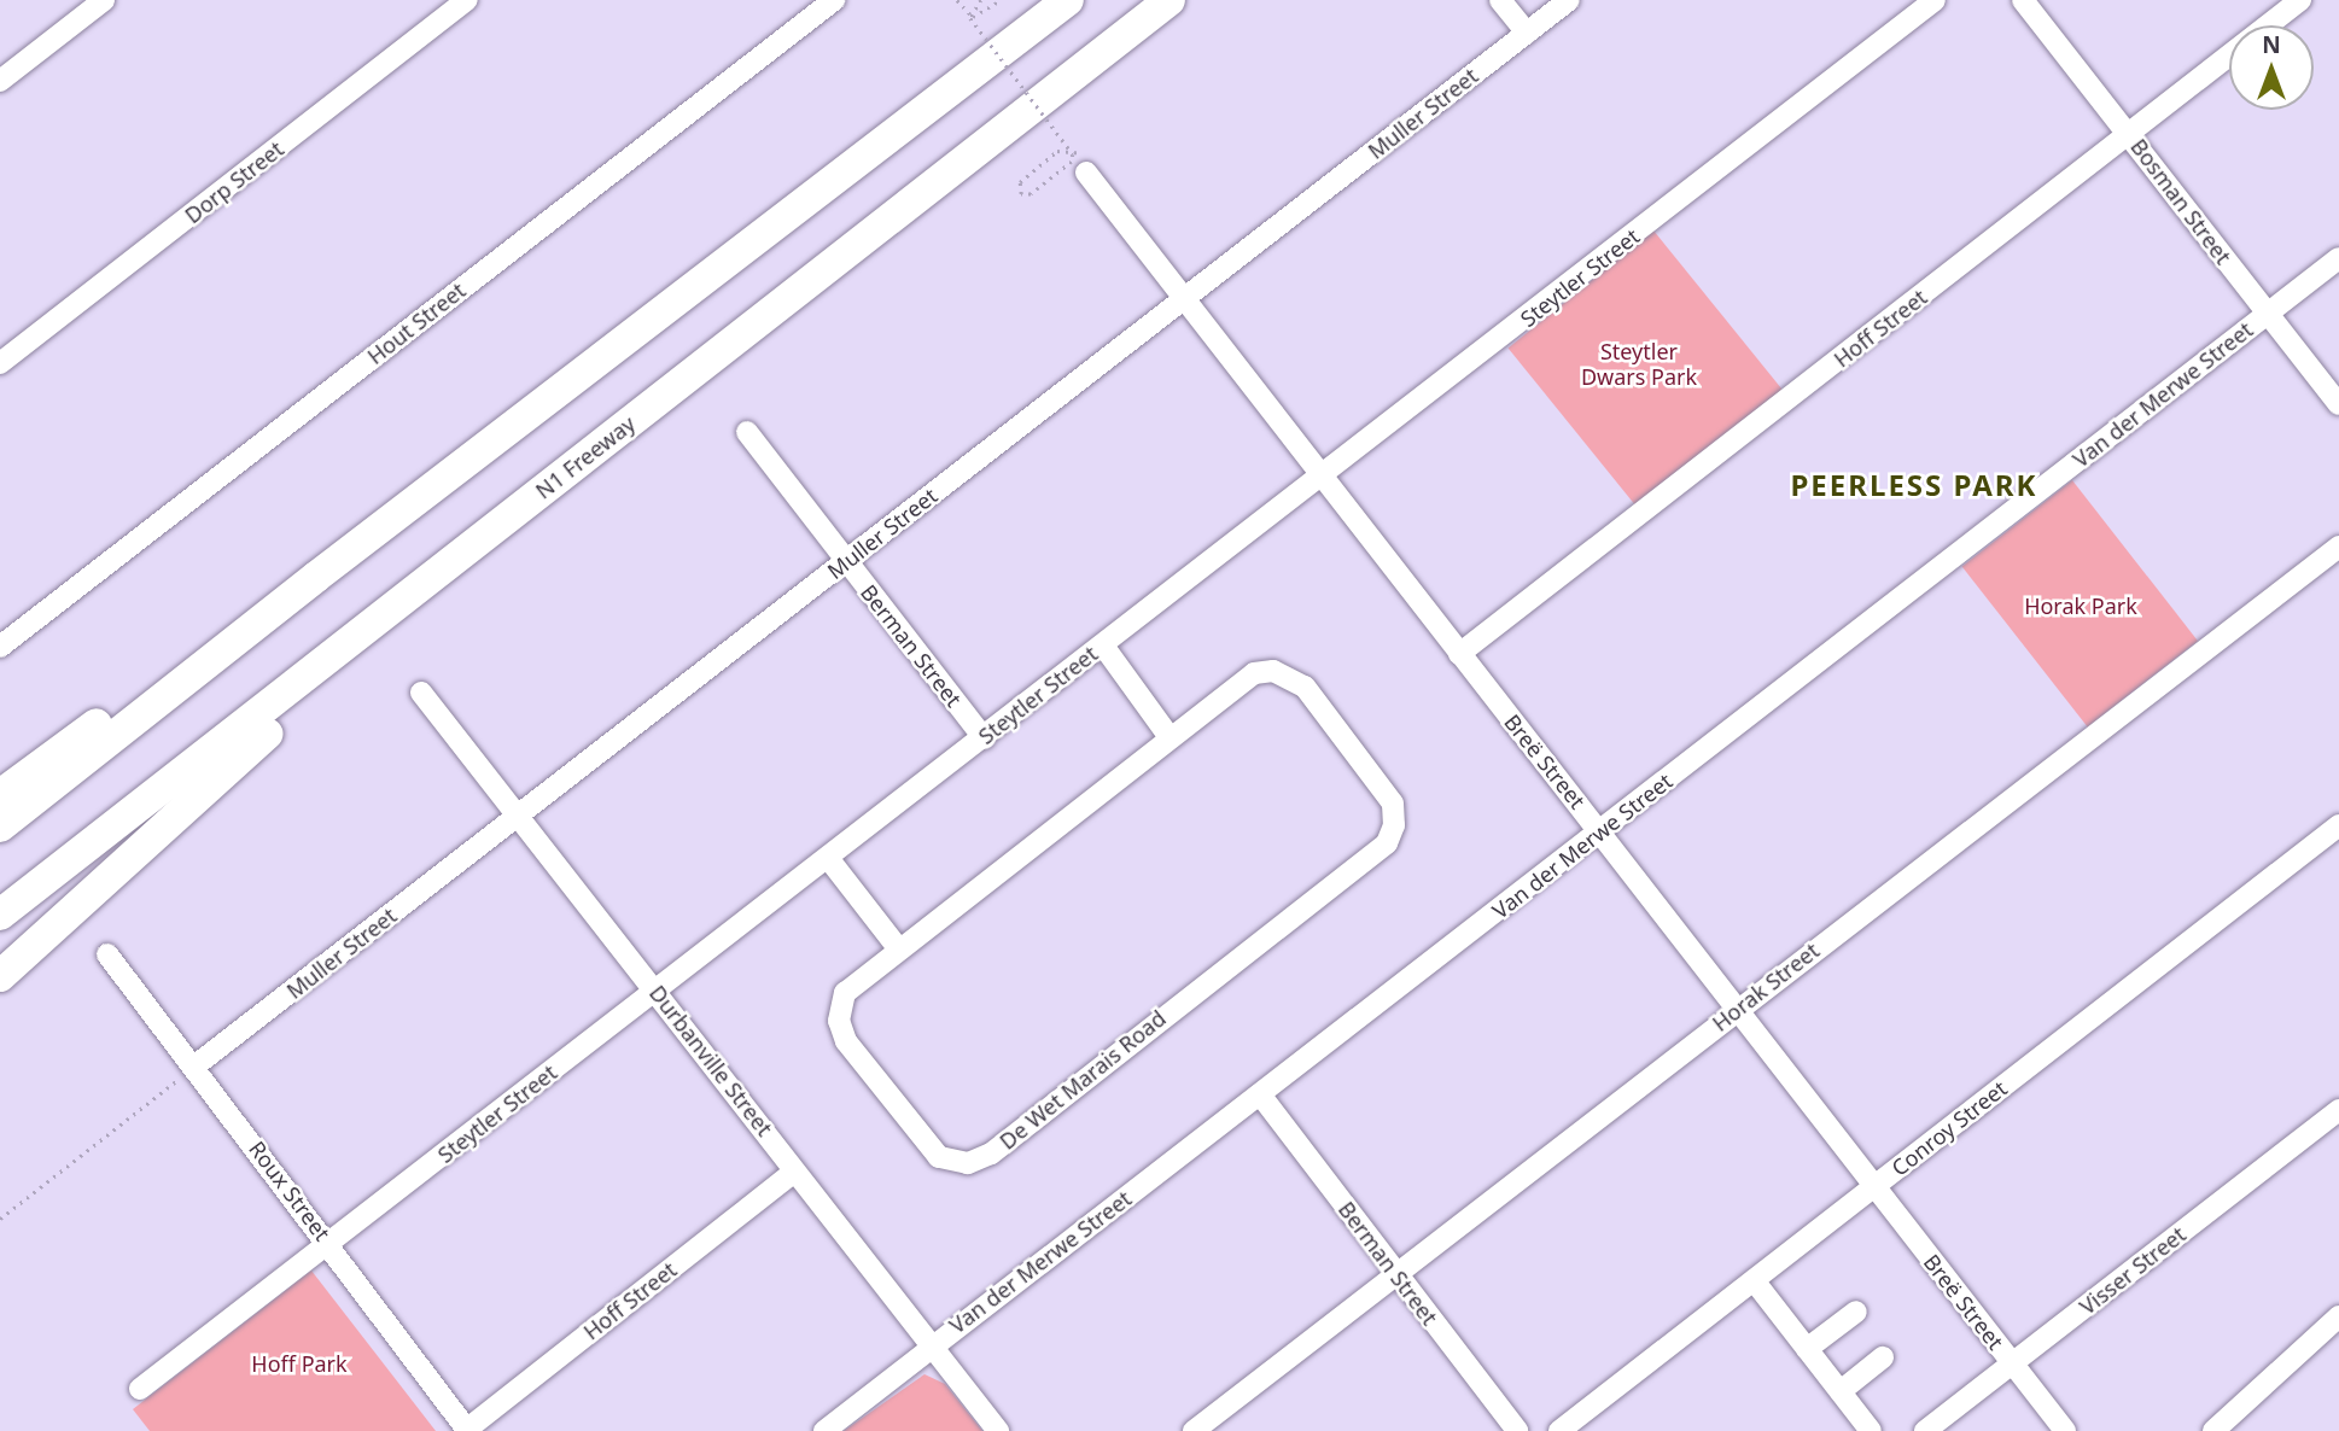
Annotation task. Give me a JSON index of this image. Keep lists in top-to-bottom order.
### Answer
{
  "streets": {
    "highway": ["N1 Freeway"],
    "street": [
      "Muller Street",
      "Dorp Street",
      "Bosman Street",
      "Steytler Street",
      "Hout Street",
      "Hoff Street",
      "Van der Merwe Street",
      "Berman Street",
      "Breë Street",
      "Horak Street",
      "Durbanville Street",
      "De Wet Marais Road",
      "Conroy Street",
      "Roux Street",
      "Visser Street"
    ]
  },
  "crossings": [
    ["Muller Street", "Berman Street"],
    ["Muller Street", "Breë Street"],
    ["Muller Street", "Durbanville Street"],
    ["Muller Street", "Roux Street"],
    ["Bosman Street", "Hoff Street"],
    ["Bosman Street", "Van der Merwe Street"],
    ["Steytler Street", "Berman Street"],
    ["Steytler Street", "Breë Street"],
    ["Steytler Street", "Durbanville Street"],
    ["Steytler Street", "Roux Street"],
    ["Hoff Street", "Breë Street"],
    ["Hoff Street", "Durbanville Street"],
    ["Hoff Street", "Roux Street"],
    ["Van der Merwe Street", "Berman Street"],
    ["Van der Merwe Street", "Breë Street"],
    ["Van der Merwe Street", "Durbanville Street"],
    ["Berman Street", "Horak Street"],
    ["Breë Street", "Horak Street"],
    ["Breë Street", "Conroy Street"],
    ["Breë Street", "Visser Street"]
  ],
  "districts": ["PEERLESS PARK"],
  "parks": ["Steytler Dwars Park", "Horak Park", "Hoff Park"],
  "north": "top"
}
